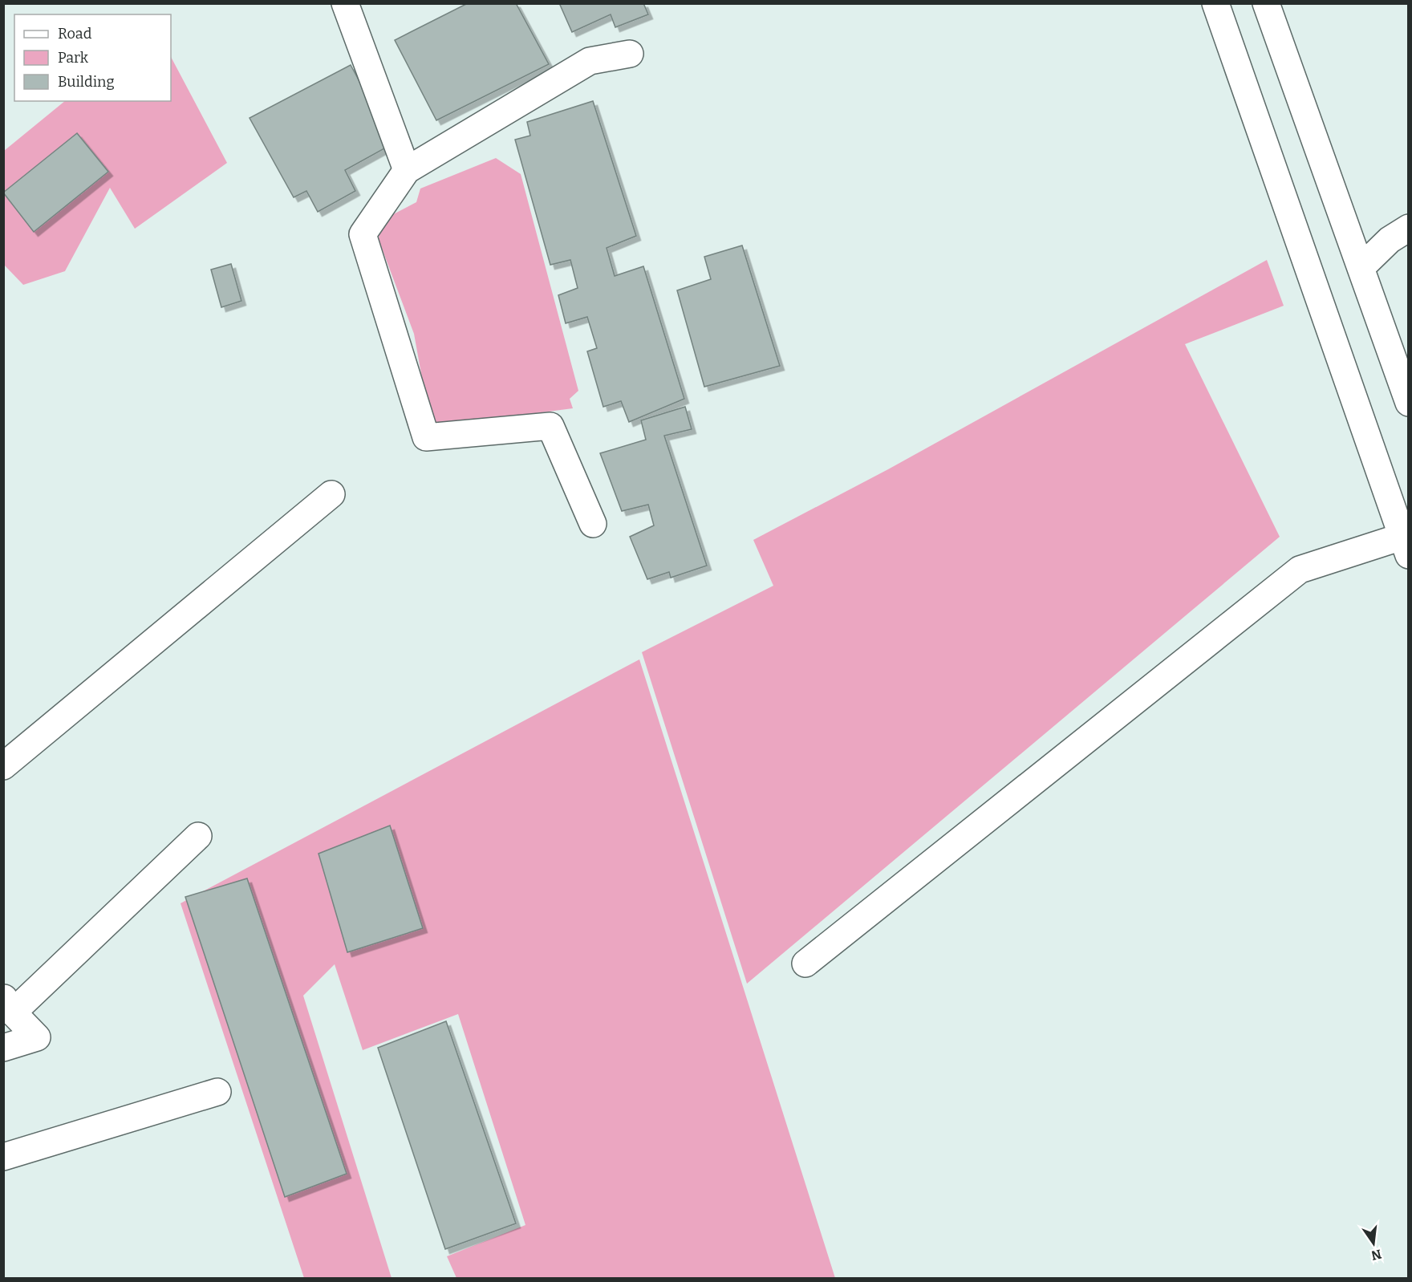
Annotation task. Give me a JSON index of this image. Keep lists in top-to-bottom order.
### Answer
{
  "legend": ["Road", "Park", "Building"],
  "north": "bottom"
}
